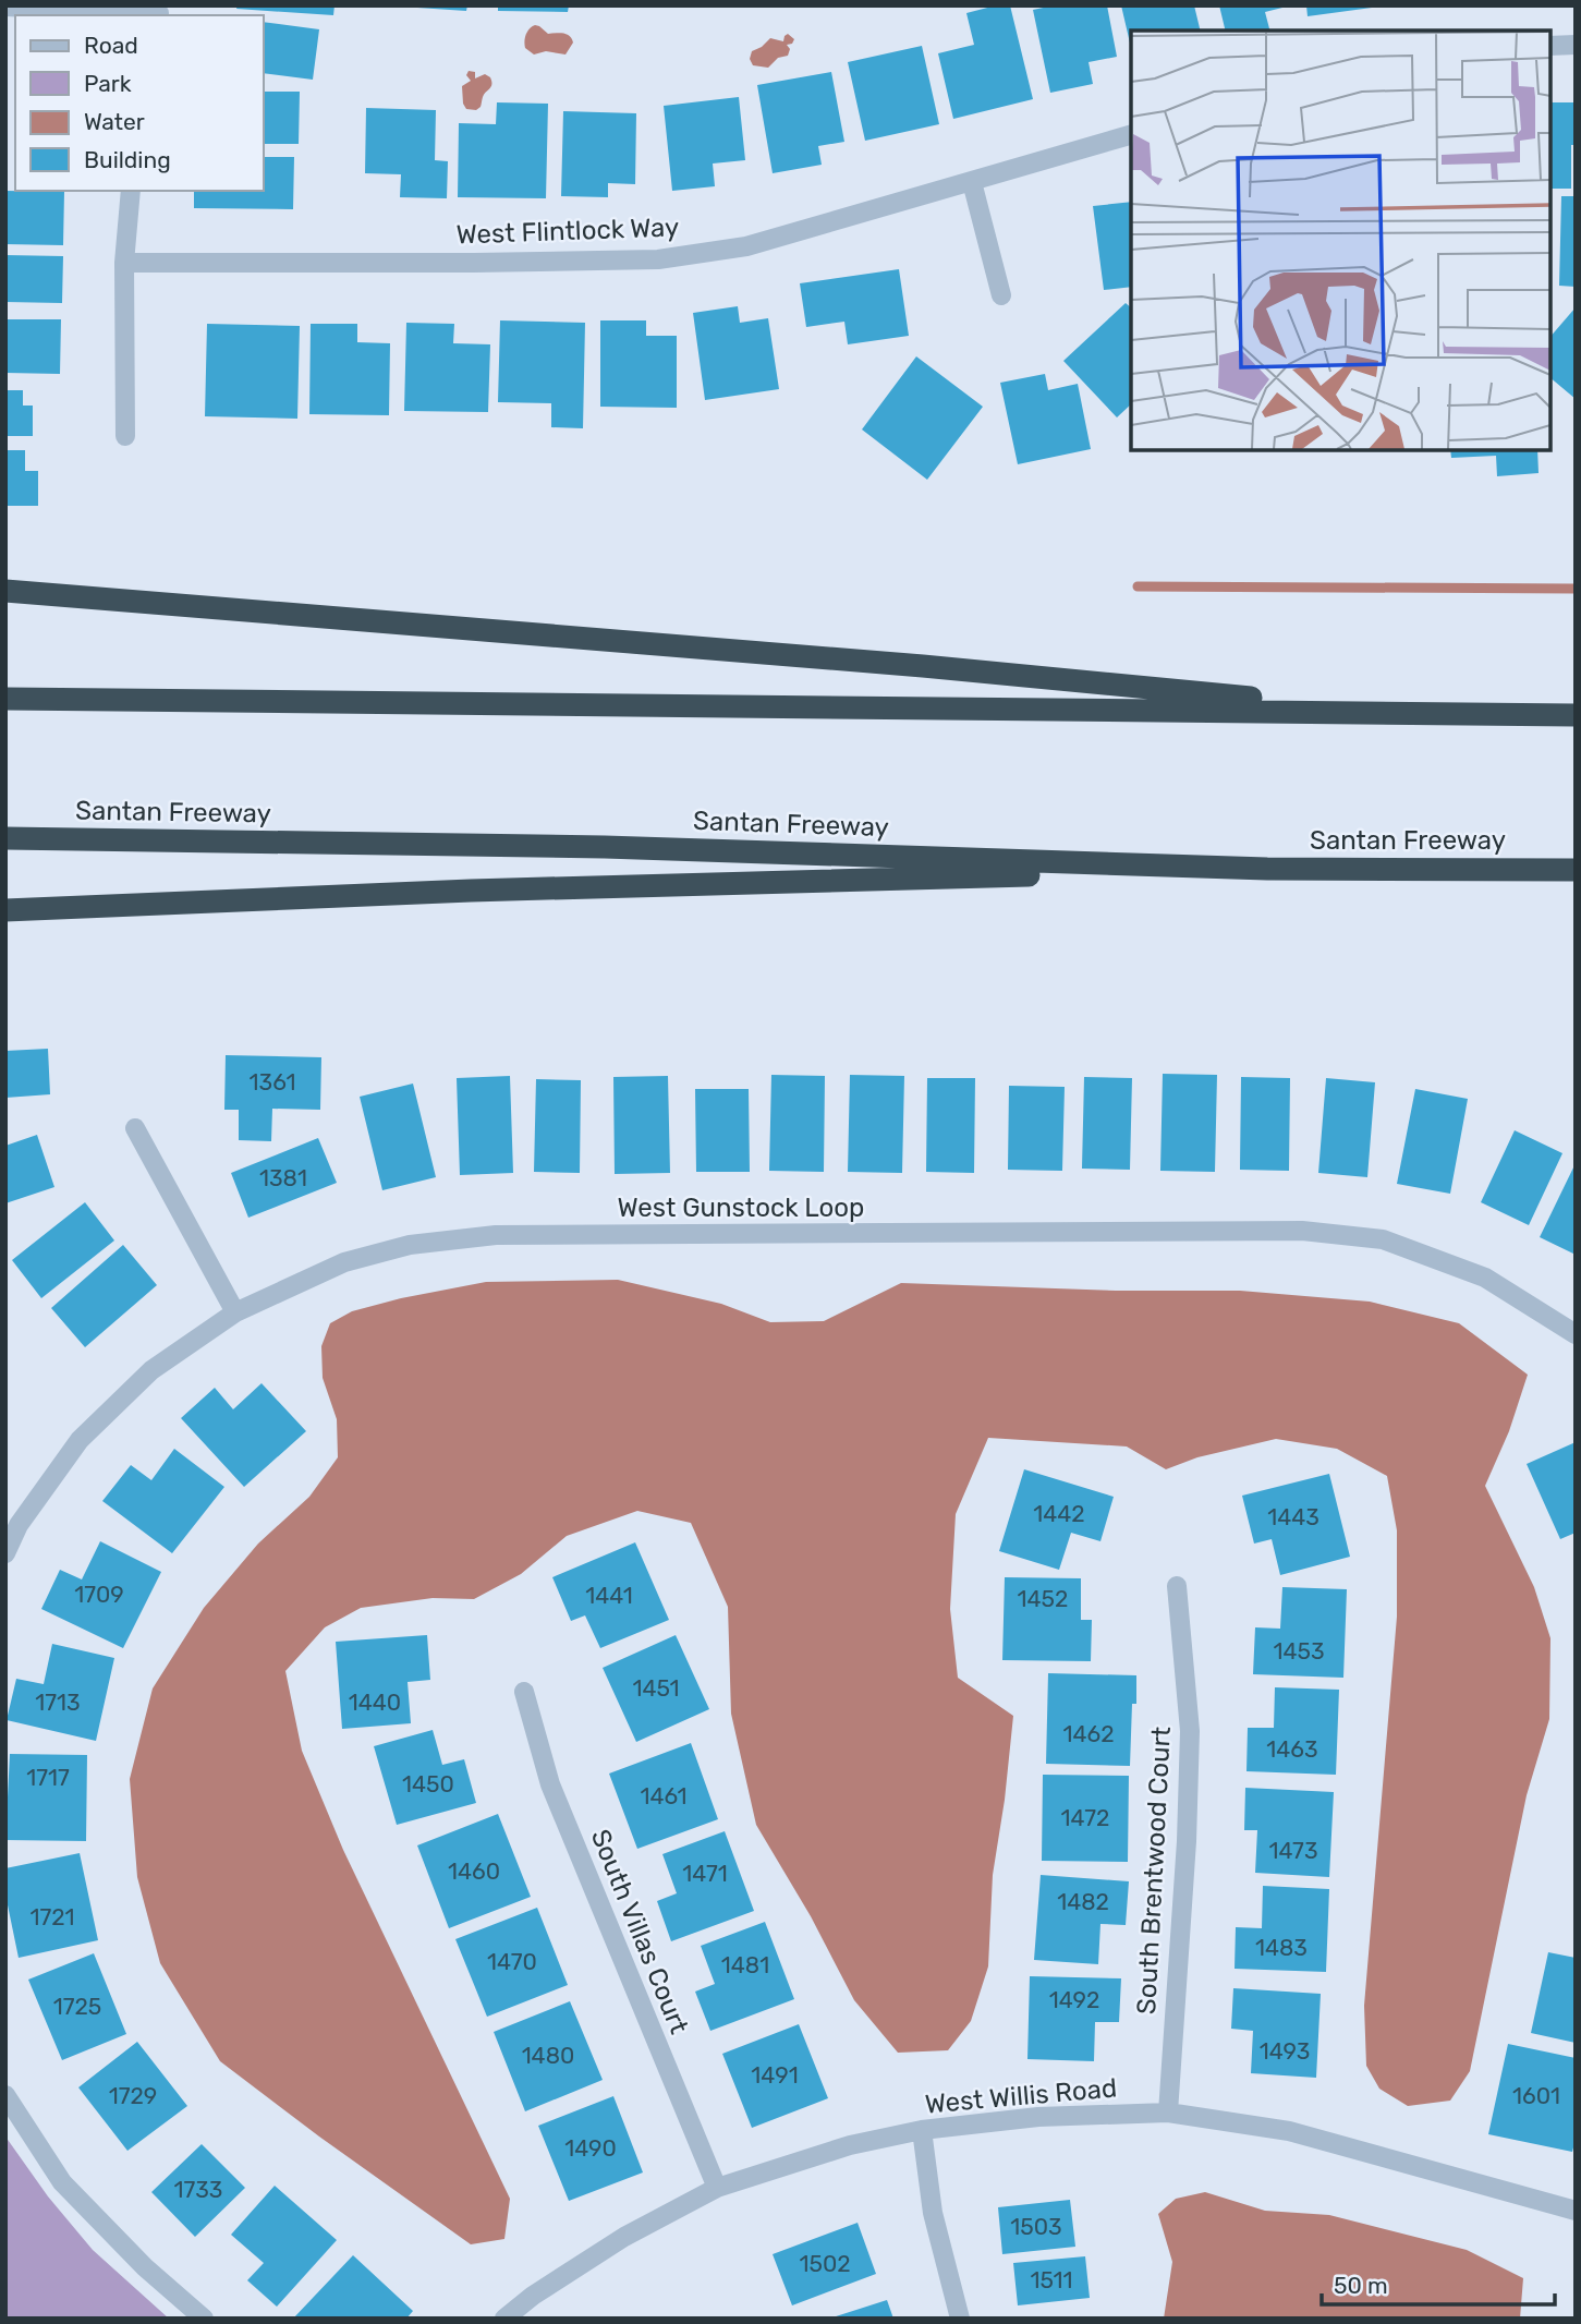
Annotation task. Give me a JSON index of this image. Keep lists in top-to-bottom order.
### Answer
{
  "streets": {
    "highway": ["Santan Freeway"],
    "street": [
      "West Flintlock Way",
      "West Gunstock Loop",
      "South Brentwood Court",
      "South Villas Court",
      "West Willis Road"
    ]
  },
  "crossings": [
    ["South Brentwood Court", "West Willis Road"],
    ["South Villas Court", "West Willis Road"]
  ],
  "house_numbers": [
    "1361",
    "1381",
    "1442",
    "1443",
    "1709",
    "1441",
    "1452",
    "1453",
    "1451",
    "1713",
    "1440",
    "1462",
    "1463",
    "1717",
    "1450",
    "1461",
    "1472",
    "1473",
    "1460",
    "1471",
    "1482",
    "1721",
    "1483",
    "1470",
    "1481",
    "1492",
    "1725",
    "1493",
    "1480",
    "1491",
    "1729",
    "1601",
    "1490",
    "1733",
    "1503",
    "1502",
    "1511"
  ],
  "legend": [
    "Road",
    "Park",
    "Water",
    "Building"
  ],
  "scale_bar": "50 m"
}
